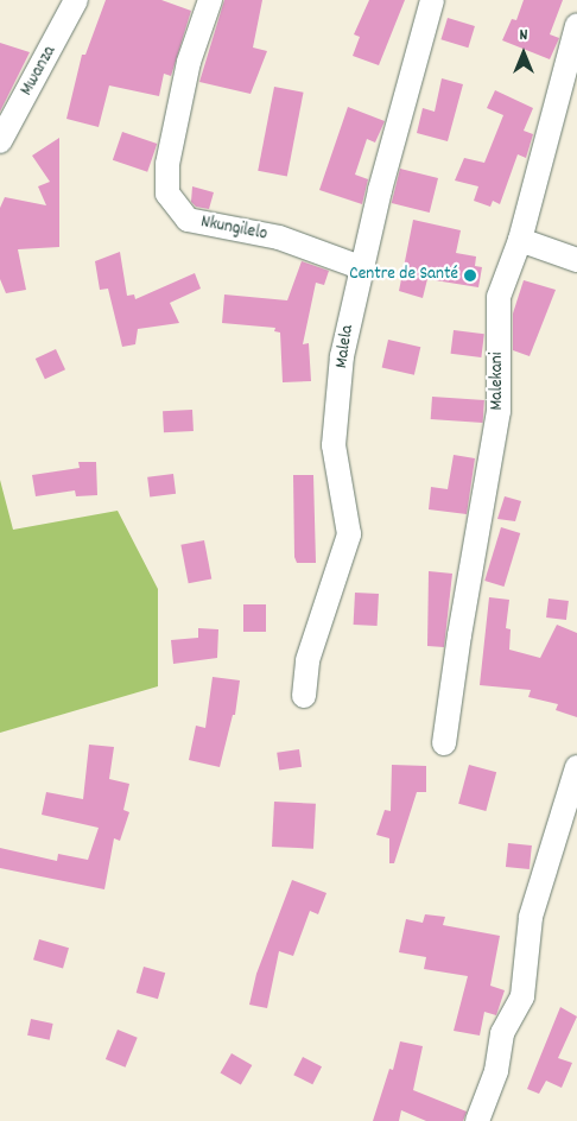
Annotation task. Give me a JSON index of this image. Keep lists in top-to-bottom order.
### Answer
{
  "streets": {
    "street": [
      "Mwanza",
      "Nkungilelo",
      "Malela",
      "Malekani"
    ]
  },
  "crossings": [
    ["Nkungilelo", "Malela"]
  ],
  "places": ["Centre de Santé"],
  "north": "top"
}
